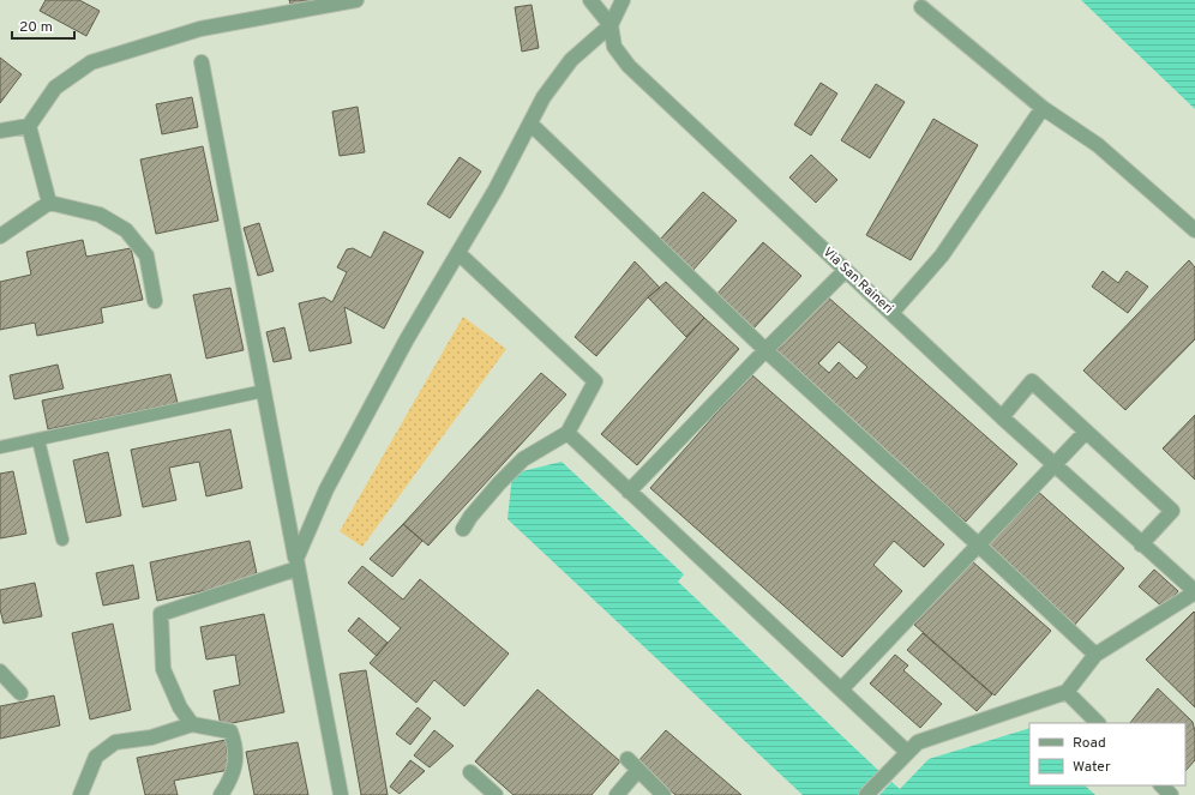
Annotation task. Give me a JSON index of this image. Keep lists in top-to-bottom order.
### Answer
{
  "streets": {
    "street": ["Via San Raineri"]
  },
  "legend": ["Road", "Water"],
  "scale_bar": "20 m"
}
